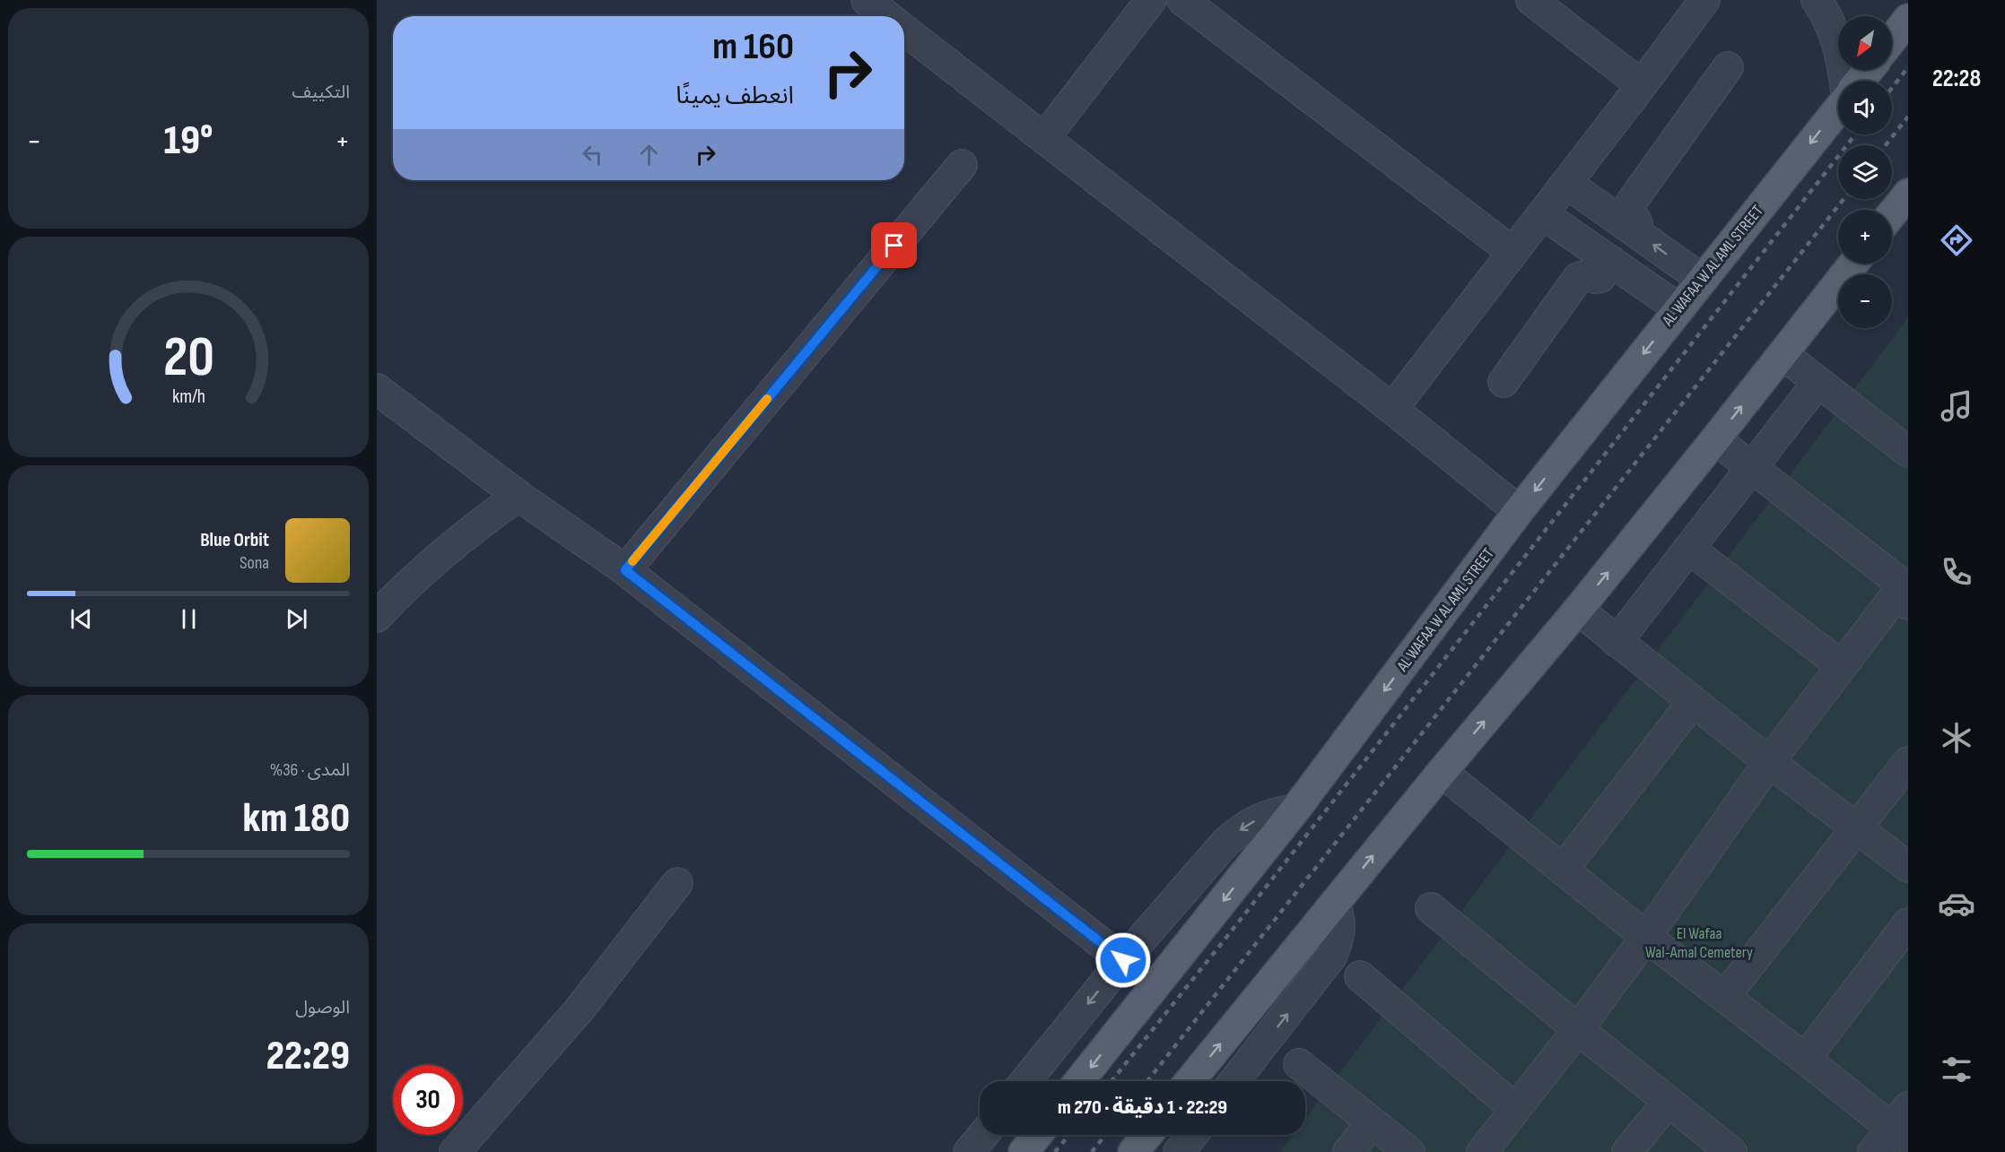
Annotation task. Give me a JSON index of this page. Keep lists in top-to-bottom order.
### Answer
{
  "streets": {
    "main road": ["AL WAFAA W AL AML STREET"]
  },
  "parks": ["El Wafaa Wal-Amal Cemetery"],
  "north": "bottom left",
  "page": {
    "tabs": "22:28",
    "tile": [
      "التكييف",
      ["المدى · 36%", "180 km"],
      ["الوصول", "22:29"]
    ],
    "map_buttons": ["+", "−"],
    "turn": ["160 m", "انعطف يمينًا"],
    "heat": ["−", "19°", "+"],
    "song": ["Blue Orbit", "Sona"],
    "limit": "30",
    "trip": "22:29 · 1 دقيقة · 270 m",
    "gauge": ["20", "km/h"]
  }
}
